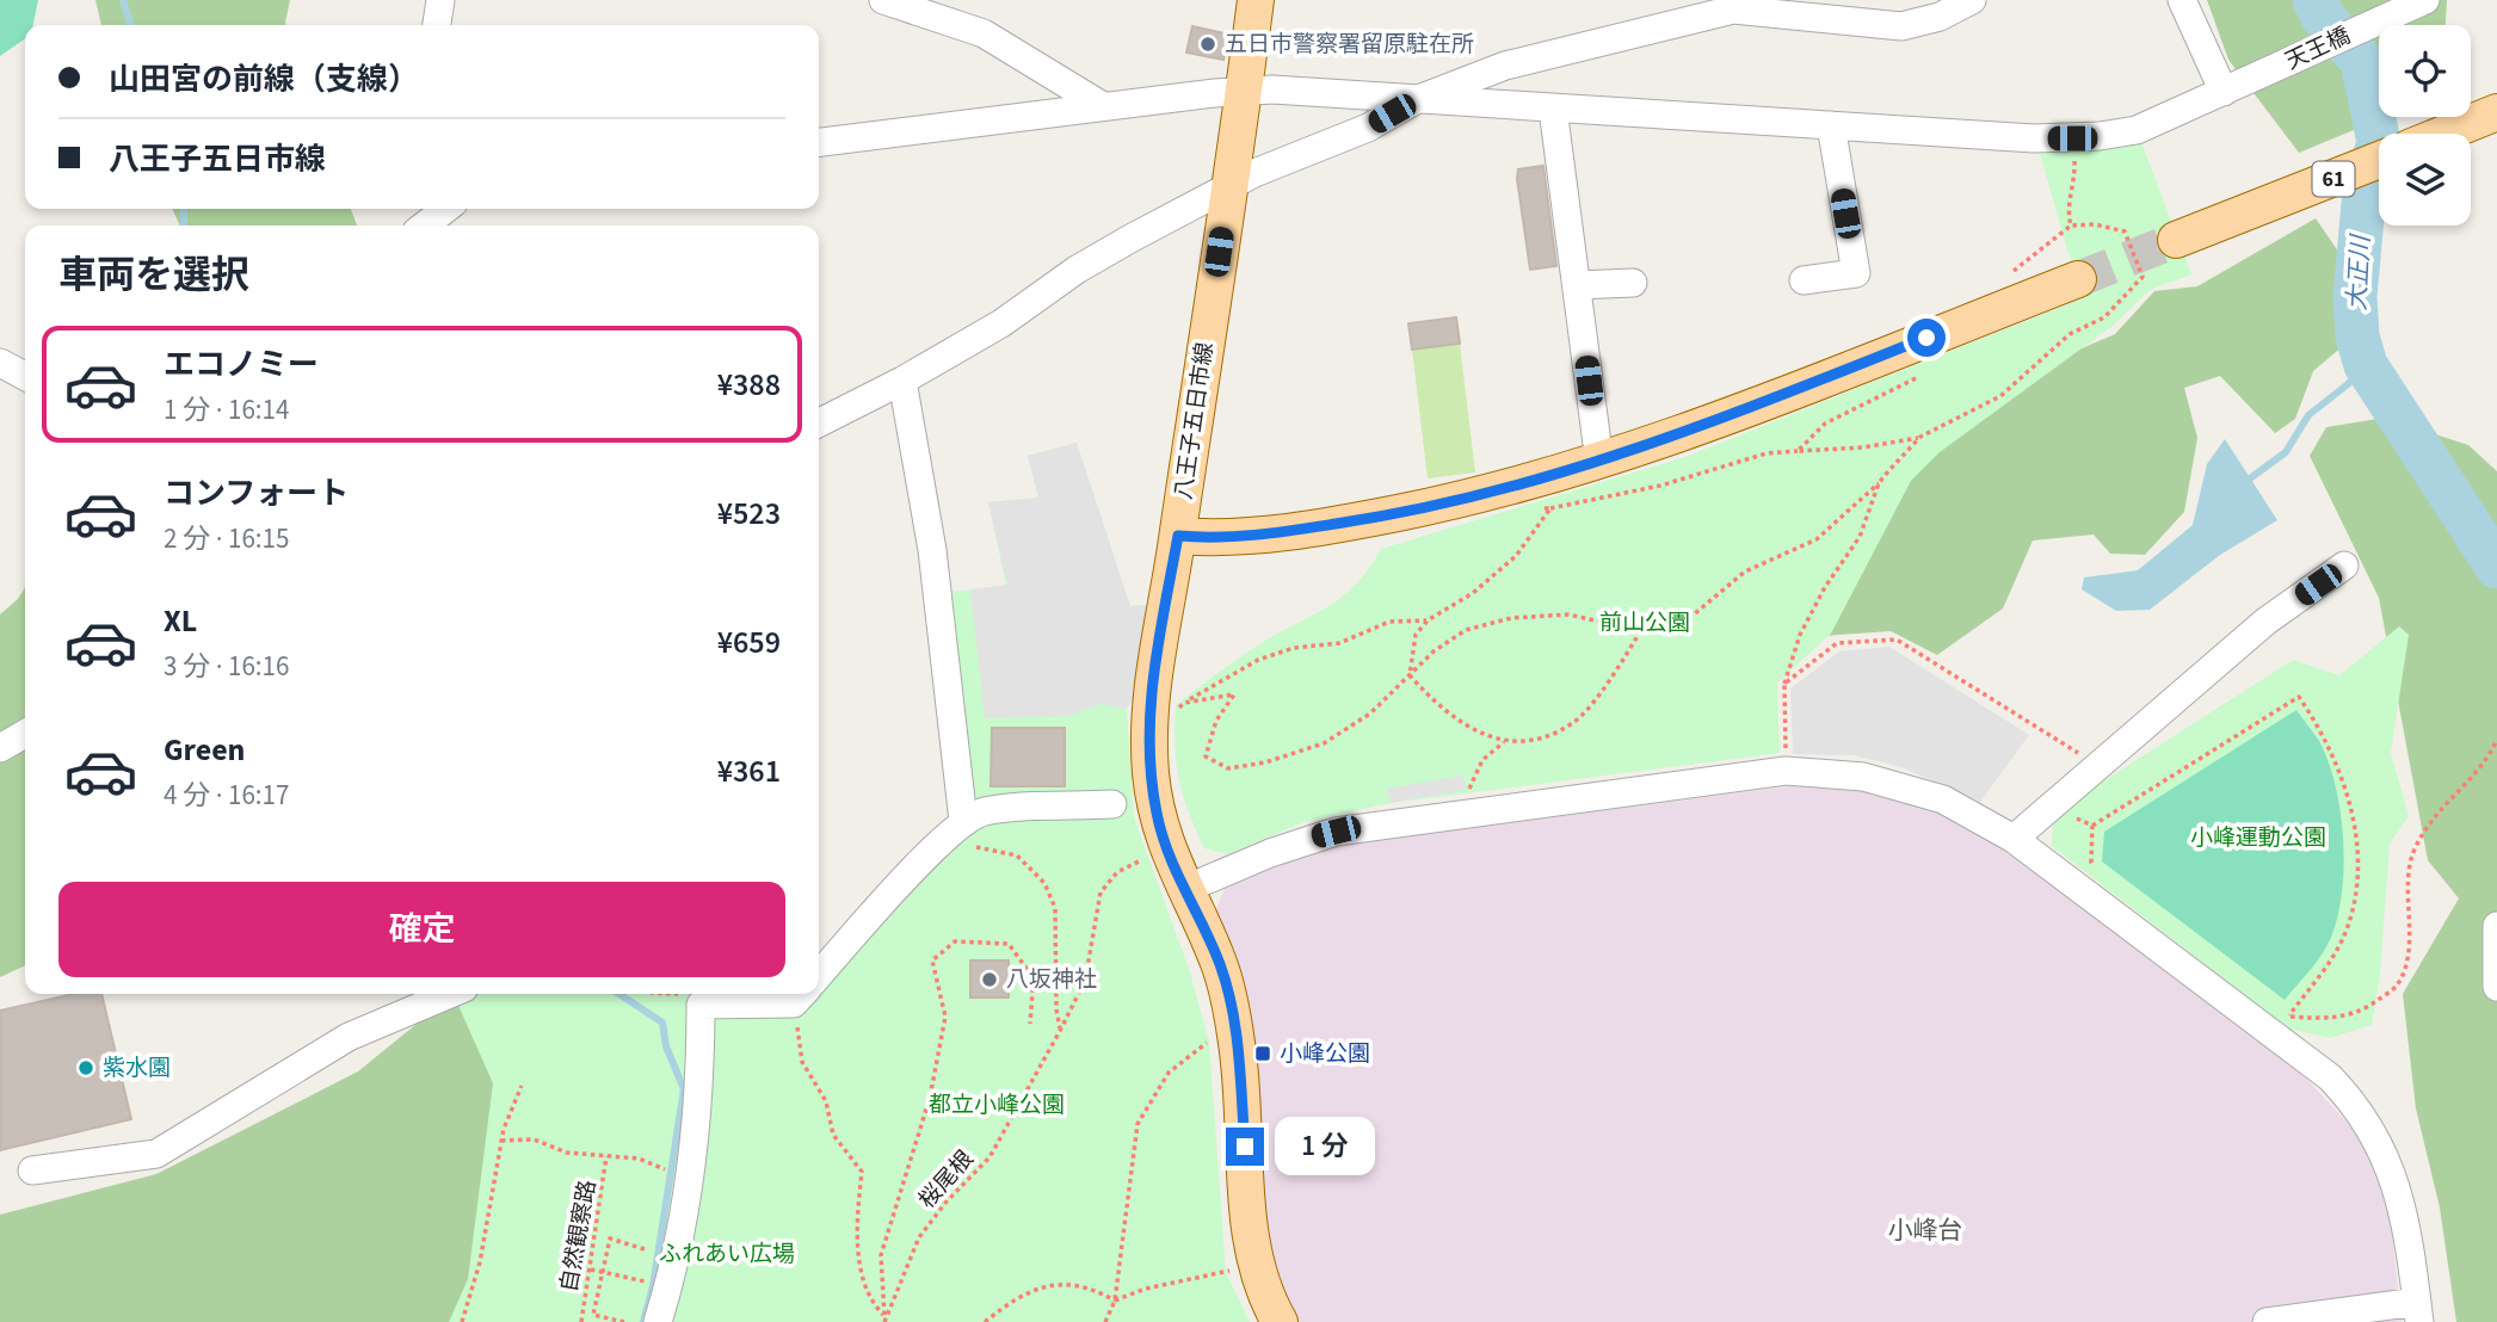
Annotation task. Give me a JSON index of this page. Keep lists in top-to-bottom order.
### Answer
{
  "streets": {
    "main road": ["61", "八王子五日市線"],
    "street": ["天王橋"],
    "path": ["桜尾根", "自然観察路"]
  },
  "crossings": [
    ["天王橋", "八王子五日市線"]
  ],
  "districts": ["小峰台"],
  "water": ["大正川"],
  "parks": [
    "前山公園",
    "小峰運動公園",
    "都立小峰公園",
    "ふれあい広場"
  ],
  "places": {
    "other": ["五日市警察署留原駐在所", "八坂神社", "紫水園"],
    "transit": ["小峰公園"]
  },
  "page": {
    "banner": ["山田宮の前線（支線）", "八王子五日市線"],
    "heading": "車両を選択",
    "list": [
      {
        "name": "エコノミー",
        "note": "1 分 · 16:14",
        "value": "¥388"
      },
      {
        "name": "コンフォート",
        "note": "2 分 · 16:15",
        "value": "¥523"
      },
      {
        "name": "XL",
        "note": "3 分 · 16:16",
        "value": "¥659"
      },
      {
        "name": "Green",
        "note": "4 分 · 16:17",
        "value": "¥361"
      }
    ],
    "buttons": "確定",
    "bubble": "1 分"
  }
}
